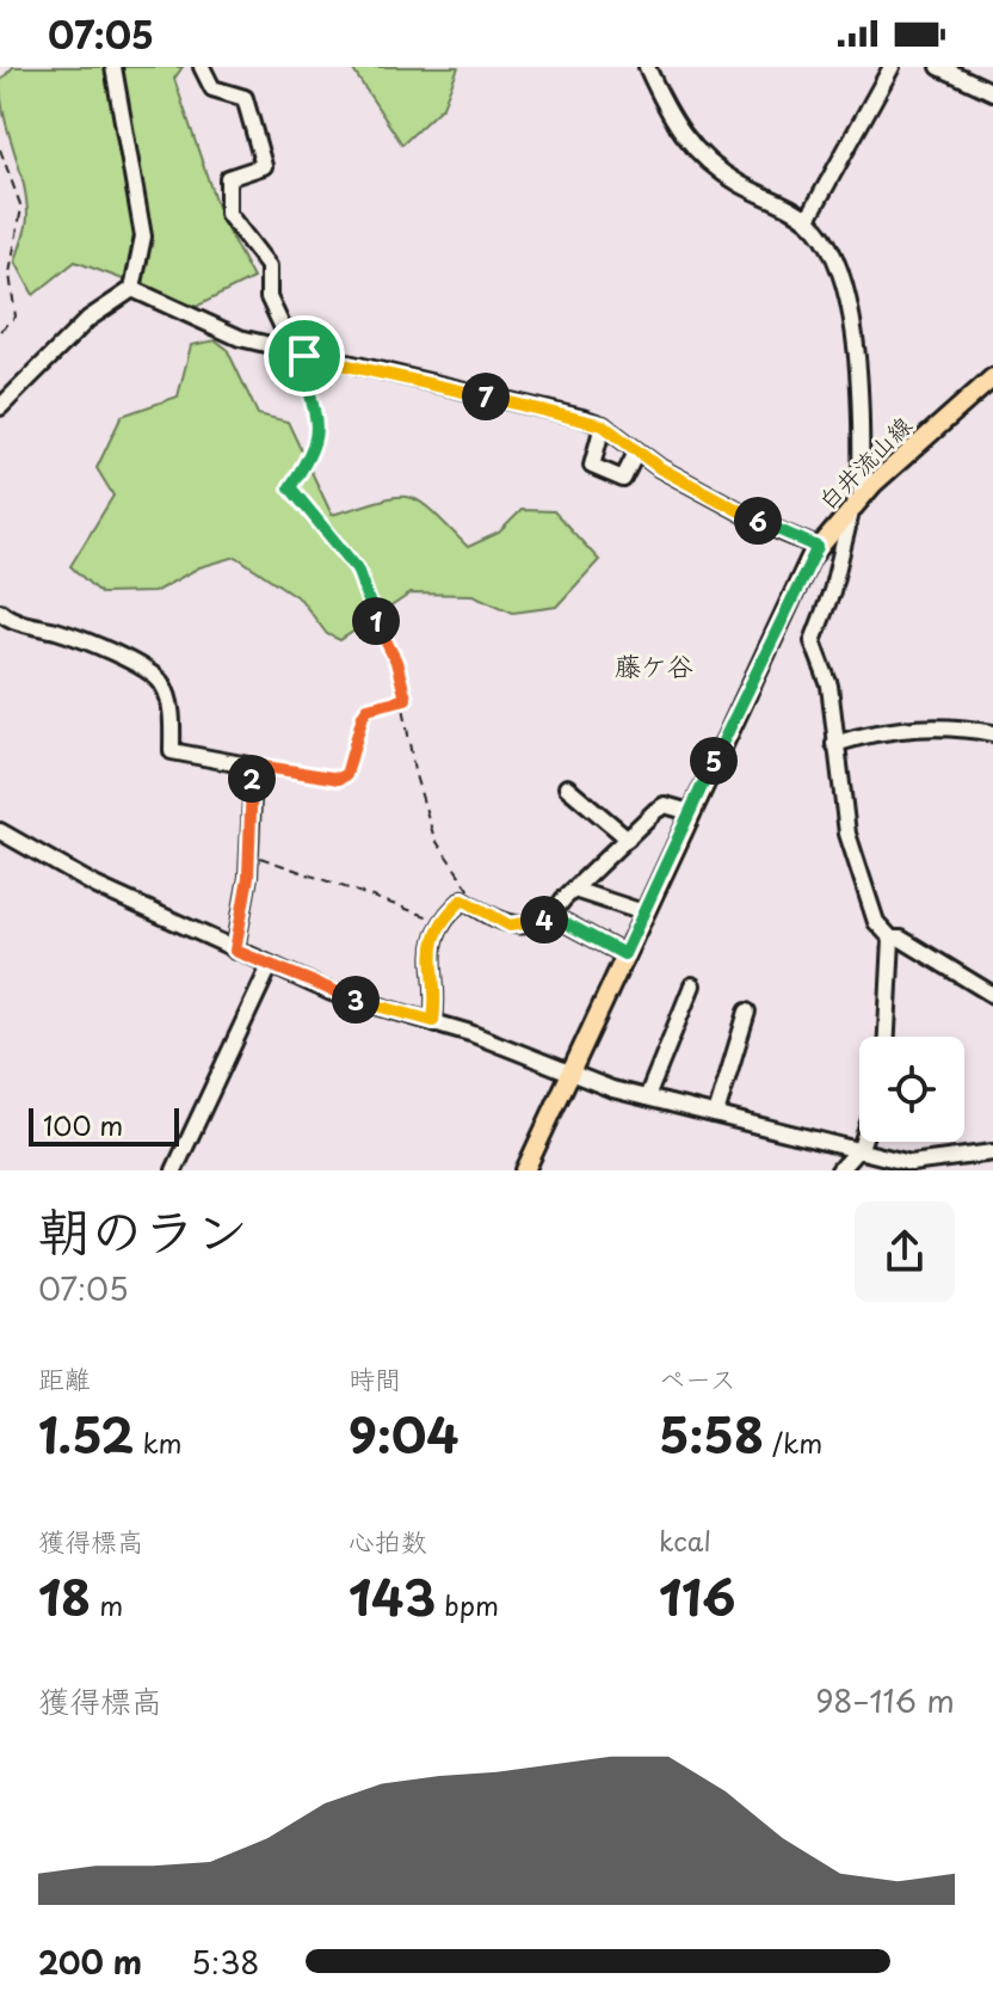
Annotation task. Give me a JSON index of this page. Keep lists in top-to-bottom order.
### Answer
{
  "streets": {
    "main road": ["白井流山線"]
  },
  "districts": ["藤ケ谷"],
  "scale_bar": "100 m",
  "page": {
    "status": "07:05",
    "pins": [
      "7",
      "6",
      "1",
      "5",
      "2",
      "4",
      "3"
    ],
    "scale": "100 m",
    "heading": ["朝のラン", "07:05"],
    "stats": [
      ["距離", "1.52 km"],
      ["時間", "9:04"],
      ["ペース", "5:58 /km"],
      ["獲得標高", "18 m"],
      ["心拍数", "143 bpm"],
      ["kcal", "116"]
    ],
    "chart": ["獲得標高", "98–116 m"],
    "list": [
      {
        "name": "200 m",
        "note": "5:38"
      }
    ]
  }
}
